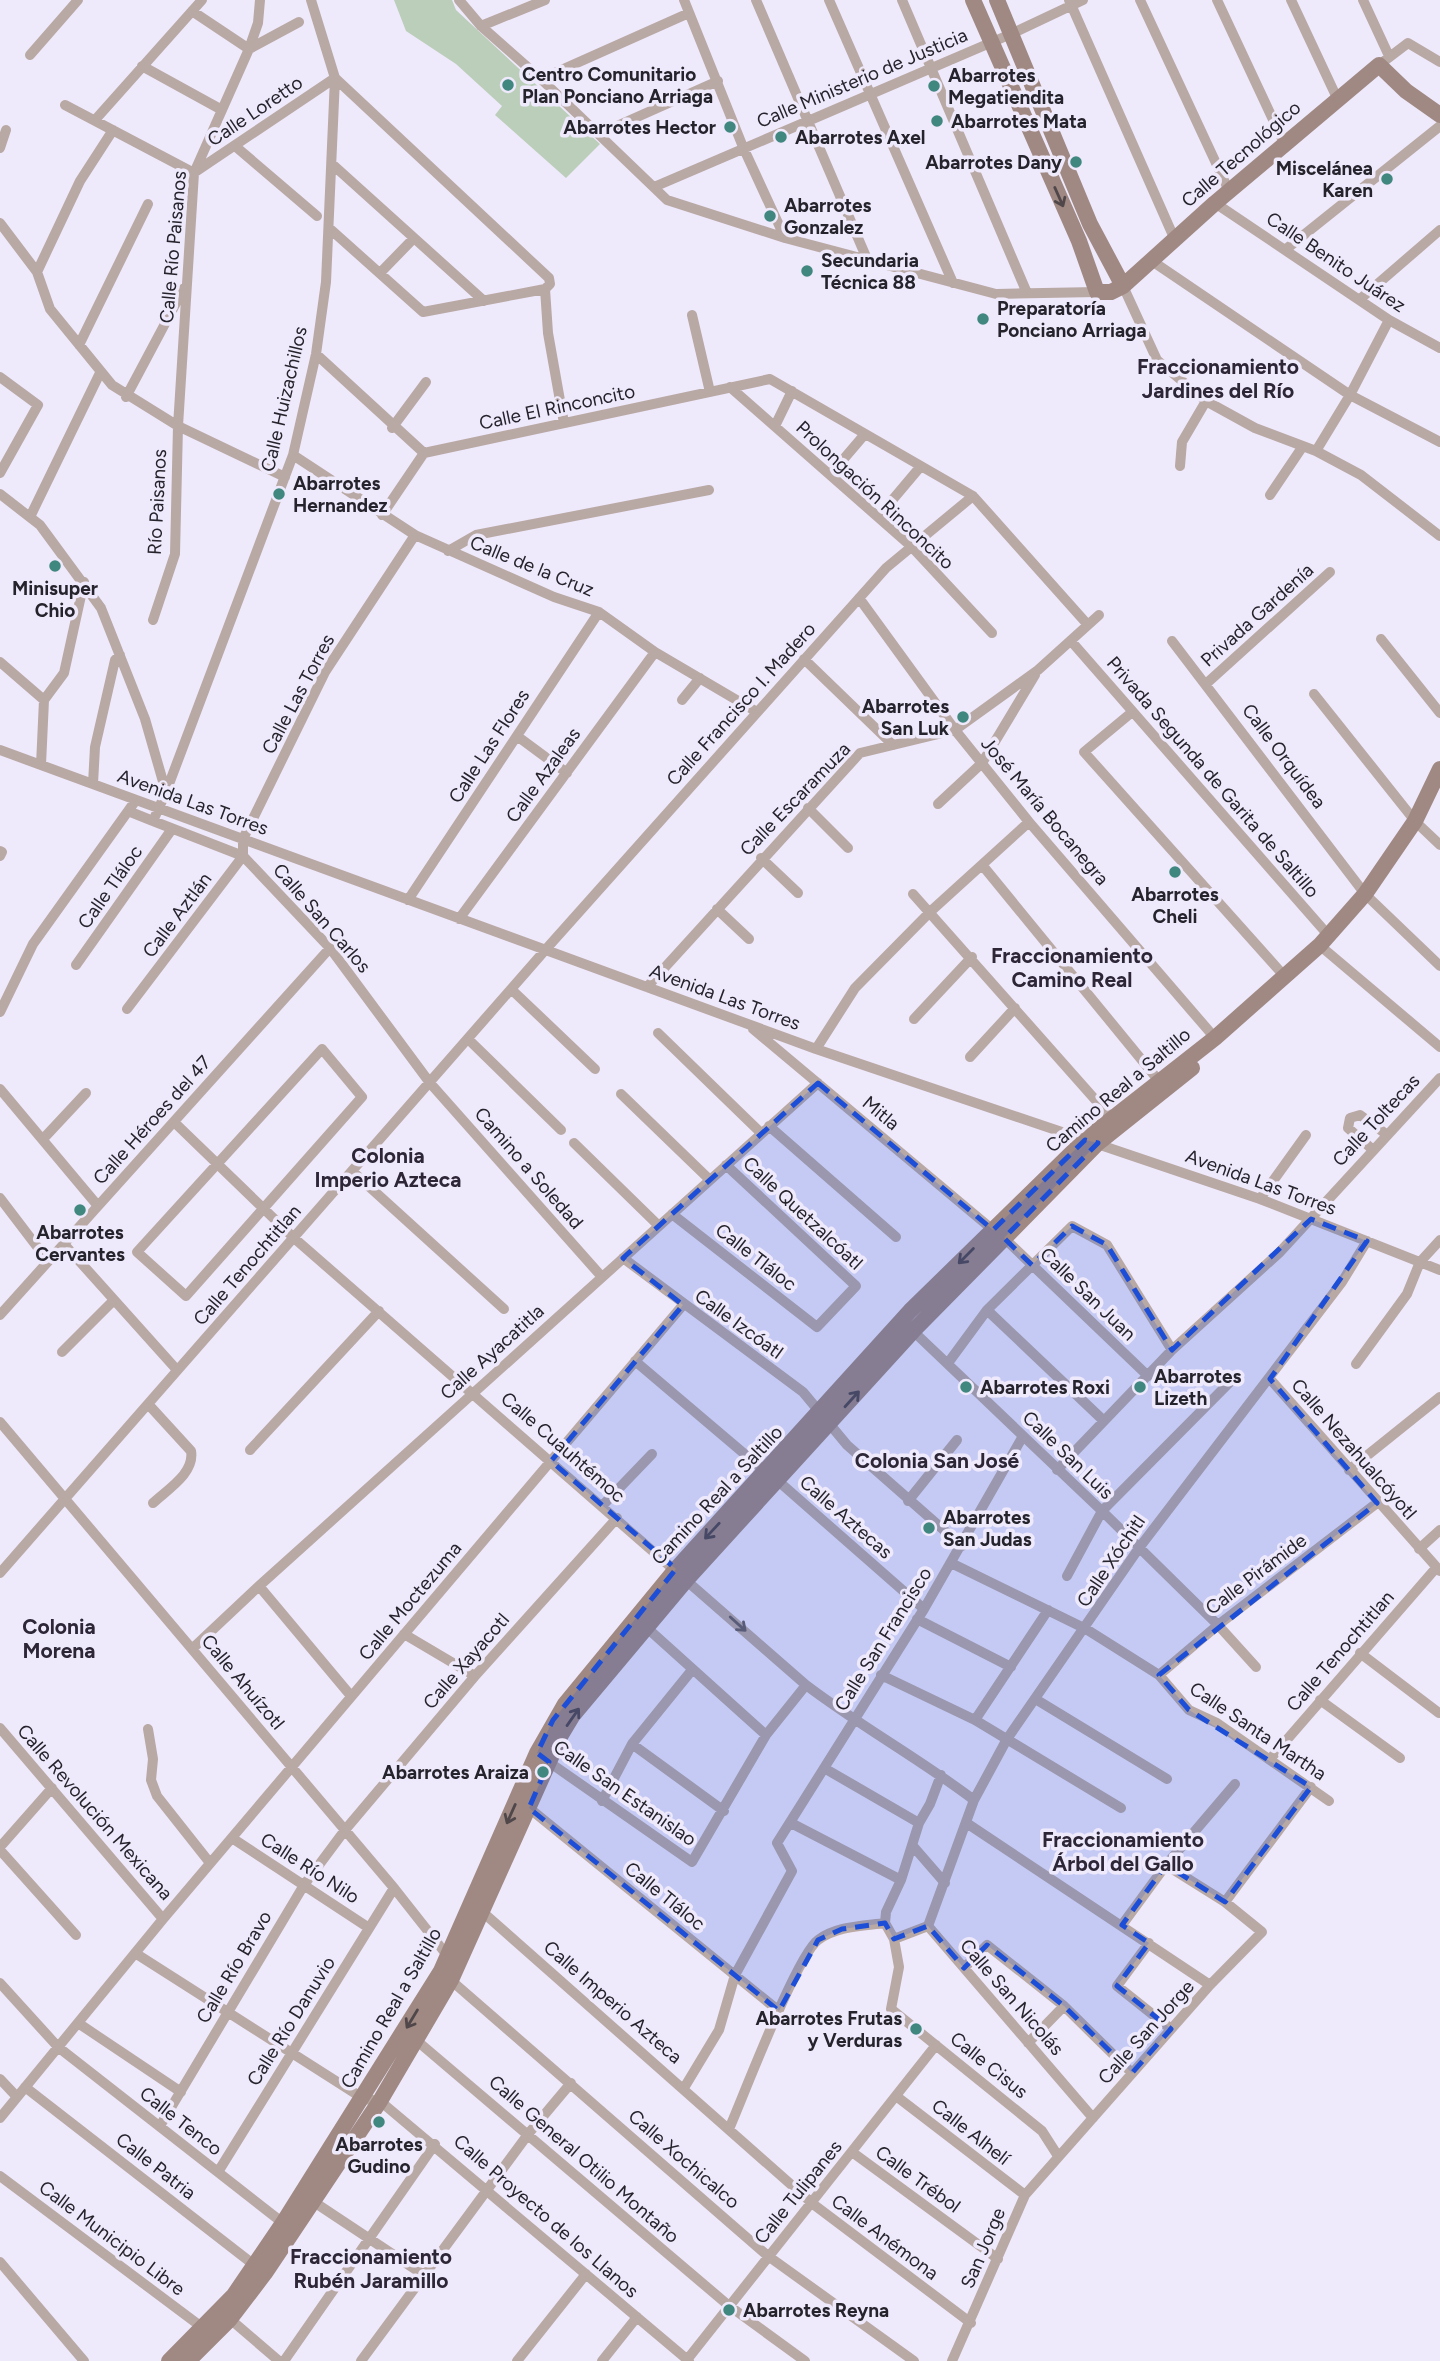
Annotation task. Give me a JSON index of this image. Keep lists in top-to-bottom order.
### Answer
{
  "streets": {
    "street": [
      "Calle Ministerio de Justicia",
      "Calle Loretto",
      "Calle Tecnológico",
      "Calle Río Paisanos",
      "Calle Benito Juárez",
      "Calle Huizachillos",
      "Calle El Rinconcito",
      "Prolongación Rinconcito",
      "Río Paisanos",
      "Calle de la Cruz",
      "Privada Gardenía",
      "Calle Las Torres",
      "Calle Francisco I. Madero",
      "Calle Las Flores",
      "Calle Orquídea",
      "Calle Azaleas",
      "Privada Segunda de Garita de Saltillo",
      "Calle Escaramuza",
      "Avenida Las Torres",
      "José María Bocanegra",
      "Calle Tláloc",
      "Calle Aztlán",
      "Calle San Carlos",
      "Camino Real a Saltillo",
      "Mitla",
      "Calle Héroes del 47",
      "Calle Toltecas",
      "Camino a Soledad",
      "Calle Quetzalcóatl",
      "Calle Tenochtitlan",
      "Calle San Juan",
      "Calle Izcóatl",
      "Calle Ayacatitla",
      "Calle Cuauhtémoc",
      "Calle Nezahualcóyotl",
      "Calle San Luis",
      "Calle Aztecas",
      "Calle Xóchitl",
      "Calle Pirámide",
      "Calle Moctezuma",
      "Calle San Francisco",
      "Calle Xayacotl",
      "Calle Ahuízotl",
      "Calle Santa Martha",
      "Calle San Estanislao",
      "Calle Revolución Mexicana",
      "Calle Río Nilo",
      "Calle Río Bravo",
      "Calle San Nicolás",
      "Calle Imperio Azteca",
      "Calle Río Danuvio",
      "Calle San Jorge",
      "Calle Cisus",
      "Calle Tenco",
      "Calle Alhelí",
      "Calle General Otilio Montaño",
      "Calle Xochicalco",
      "Calle Patria",
      "Calle Trébol",
      "Calle Tulipanes",
      "Calle Proyecto de los Llanos",
      "Calle Anémona",
      "Calle Municipio Libre",
      "San Jorge"
    ]
  },
  "crossings": [
    ["Calle Loretto", "Calle Río Paisanos"],
    ["Calle Loretto", "Calle Huizachillos"],
    ["Calle Tecnológico", "Calle Benito Juárez"],
    ["Calle Río Paisanos", "Río Paisanos"],
    ["Calle Huizachillos", "Calle de la Cruz"],
    ["Calle El Rinconcito", "Prolongación Rinconcito"],
    ["Prolongación Rinconcito", "Calle Francisco I. Madero"],
    ["Calle de la Cruz", "Calle Las Torres"],
    ["Calle de la Cruz", "Calle Francisco I. Madero"],
    ["Calle de la Cruz", "Calle Las Flores"],
    ["Calle de la Cruz", "Calle Azaleas"],
    ["Privada Gardenía", "Calle Orquídea"],
    ["Calle Las Torres", "Avenida Las Torres"],
    ["Calle Francisco I. Madero", "Avenida Las Torres"],
    ["Calle Francisco I. Madero", "José María Bocanegra"],
    ["Calle Francisco I. Madero", "Calle Tenochtitlan"],
    ["Calle Las Flores", "Avenida Las Torres"],
    ["Calle Orquídea", "Camino Real a Saltillo"],
    ["Calle Azaleas", "Avenida Las Torres"],
    ["Privada Segunda de Garita de Saltillo", "Calle Escaramuza"],
    ["Privada Segunda de Garita de Saltillo", "Camino Real a Saltillo"],
    ["Calle Escaramuza", "Avenida Las Torres"],
    ["Calle Escaramuza", "José María Bocanegra"],
    ["Avenida Las Torres", "Camino Real a Saltillo"],
    ["Avenida Las Torres", "Mitla"],
    ["Avenida Las Torres", "Calle Toltecas"],
    ["Avenida Las Torres", "Calle Tenochtitlan"],
    ["Avenida Las Torres", "Calle Xóchitl"],
    ["José María Bocanegra", "Camino Real a Saltillo"],
    ["Calle Tláloc", "Calle San Carlos"],
    ["Calle Tláloc", "Camino Real a Saltillo"],
    ["Calle Tláloc", "Calle Quetzalcóatl"],
    ["Calle Tláloc", "Calle Ayacatitla"],
    ["Calle Tláloc", "Calle San Francisco"],
    ["Calle Aztlán", "Calle San Carlos"],
    ["Calle San Carlos", "Calle Héroes del 47"],
    ["Calle San Carlos", "Camino a Soledad"],
    ["Calle San Carlos", "Calle Tenochtitlan"],
    ["Camino Real a Saltillo", "Mitla"],
    ["Camino Real a Saltillo", "Calle San Juan"],
    ["Camino Real a Saltillo", "Calle Izcóatl"],
    ["Camino Real a Saltillo", "Calle Cuauhtémoc"],
    ["Camino Real a Saltillo", "Calle San Luis"],
    ["Camino Real a Saltillo", "Calle Aztecas"],
    ["Camino Real a Saltillo", "Calle Ahuízotl"],
    ["Camino Real a Saltillo", "Calle San Estanislao"],
    ["Camino Real a Saltillo", "Calle Imperio Azteca"],
    ["Camino Real a Saltillo", "Calle Tenco"],
    ["Camino Real a Saltillo", "Calle General Otilio Montaño"],
    ["Camino Real a Saltillo", "Calle Xochicalco"],
    ["Camino Real a Saltillo", "Calle Patria"],
    ["Camino Real a Saltillo", "Calle Proyecto de los Llanos"],
    ["Camino Real a Saltillo", "Calle Municipio Libre"],
    ["Mitla", "Calle San Juan"],
    ["Mitla", "Calle Ayacatitla"],
    ["Calle Héroes del 47", "Calle Cuauhtémoc"],
    ["Calle Toltecas", "Calle San Juan"],
    ["Calle Toltecas", "Calle San Luis"],
    ["Camino a Soledad", "Calle Tenochtitlan"],
    ["Camino a Soledad", "Calle Ayacatitla"],
    ["Calle Quetzalcóatl", "Calle Ayacatitla"],
    ["Calle Tenochtitlan", "Calle Cuauhtémoc"],
    ["Calle Tenochtitlan", "Calle Nezahualcóyotl"],
    ["Calle Tenochtitlan", "Calle Ahuízotl"],
    ["Calle Tenochtitlan", "Calle Santa Martha"],
    ["Calle Izcóatl", "Calle Ayacatitla"],
    ["Calle Izcóatl", "Calle Moctezuma"],
    ["Calle Izcóatl", "Calle San Francisco"],
    ["Calle Ayacatitla", "Calle Cuauhtémoc"],
    ["Calle Ayacatitla", "Calle Ahuízotl"],
    ["Calle Cuauhtémoc", "Calle Xóchitl"],
    ["Calle Cuauhtémoc", "Calle Moctezuma"],
    ["Calle Cuauhtémoc", "Calle San Francisco"],
    ["Calle Cuauhtémoc", "Calle Xayacotl"],
    ["Calle Nezahualcóyotl", "Calle Xóchitl"],
    ["Calle Nezahualcóyotl", "Calle Pirámide"],
    ["Calle San Luis", "Calle Xóchitl"],
    ["Calle San Luis", "Calle Pirámide"],
    ["Calle San Luis", "Calle San Francisco"],
    ["Calle Aztecas", "Calle Moctezuma"],
    ["Calle Aztecas", "Calle San Francisco"],
    ["Calle Xóchitl", "Calle Santa Martha"],
    ["Calle Xóchitl", "Calle San Nicolás"],
    ["Calle Pirámide", "Calle Santa Martha"],
    ["Calle Moctezuma", "Calle Ahuízotl"],
    ["Calle Moctezuma", "Calle Revolución Mexicana"],
    ["Calle Moctezuma", "Calle Río Nilo"],
    ["Calle Moctezuma", "Calle Tenco"],
    ["Calle Moctezuma", "Calle Patria"],
    ["Calle Moctezuma", "Calle Proyecto de los Llanos"],
    ["Calle San Francisco", "Calle Santa Martha"],
    ["Calle Xayacotl", "Calle Ahuízotl"],
    ["Calle Xayacotl", "Calle Río Bravo"],
    ["Calle Ahuízotl", "Calle Río Bravo"],
    ["Calle Ahuízotl", "Calle Río Danuvio"],
    ["Calle Ahuízotl", "Calle Xochicalco"],
    ["Calle Río Nilo", "Calle Río Bravo"],
    ["Calle Río Nilo", "Calle Río Danuvio"],
    ["Calle Río Bravo", "Calle Tenco"],
    ["Calle Río Bravo", "Calle Proyecto de los Llanos"],
    ["Calle San Nicolás", "Calle San Jorge"],
    ["Calle Imperio Azteca", "Calle Tulipanes"],
    ["Calle Imperio Azteca", "Calle Anémona"],
    ["Calle Río Danuvio", "Calle Tenco"],
    ["Calle Río Danuvio", "Calle Proyecto de los Llanos"],
    ["Calle San Jorge", "Calle Cisus"],
    ["Calle San Jorge", "San Jorge"],
    ["Calle Cisus", "Calle Tulipanes"],
    ["Calle Cisus", "San Jorge"],
    ["Calle Alhelí", "Calle Tulipanes"],
    ["Calle Alhelí", "San Jorge"],
    ["Calle General Otilio Montaño", "Calle Tulipanes"],
    ["Calle Xochicalco", "Calle Tulipanes"],
    ["Calle Trébol", "Calle Tulipanes"],
    ["Calle Trébol", "San Jorge"],
    ["Calle Tulipanes", "Calle Proyecto de los Llanos"],
    ["Calle Tulipanes", "Calle Anémona"],
    ["Calle Anémona", "San Jorge"]
  ],
  "districts": [
    "Fraccionamiento Jardines del Río",
    "Fraccionamiento Camino Real",
    "Colonia Imperio Azteca",
    "Colonia San José",
    "Colonia Morena",
    "Fraccionamiento Árbol del Gallo",
    "Fraccionamiento Rubén Jaramillo"
  ],
  "places": [
    "Centro Comunitario Plan Ponciano Arriaga",
    "Abarrotes Megatiendita",
    "Abarrotes Mata",
    "Abarrotes Hector",
    "Abarrotes Axel",
    "Abarrotes Dany",
    "Miscelánea Karen",
    "Abarrotes Gonzalez",
    "Secundaria Técnica 88",
    "Preparatoría Ponciano Arriaga",
    "Abarrotes Hernandez",
    "Minisuper Chio",
    "Abarrotes San Luk",
    "Abarrotes Cheli",
    "Abarrotes Cervantes",
    "Abarrotes Roxi",
    "Abarrotes Lizeth",
    "Abarrotes San Judas",
    "Abarrotes Araiza",
    "Abarrotes Frutas y Verduras",
    "Abarrotes Gudino",
    "Abarrotes Reyna"
  ]
}
